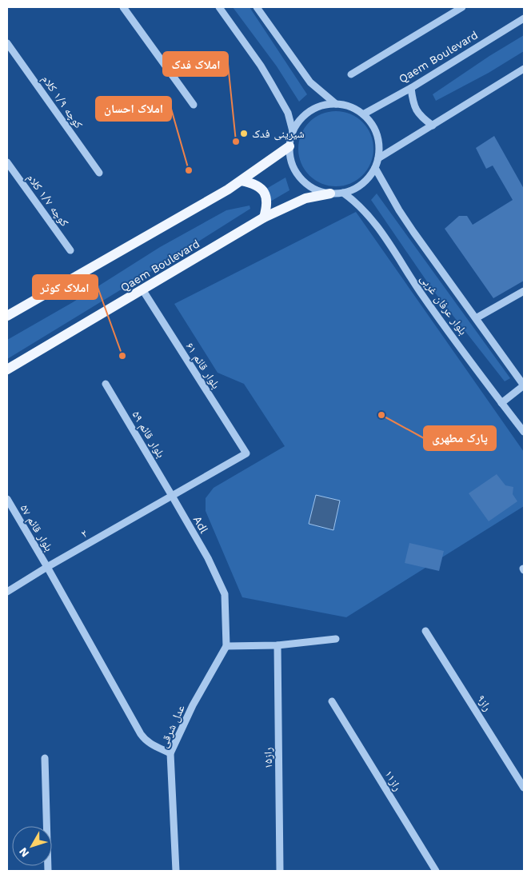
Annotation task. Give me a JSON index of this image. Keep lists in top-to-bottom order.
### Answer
{
  "streets": {
    "main road": ["Qaem Boulevard"],
    "street": [
      "کوچه ۱/۹ کلام",
      "کوچه ۱/۷ کلام",
      "بلوار عرفان غربی",
      "بلوار قائم ۶۱",
      "بلوار قائم ۵۹",
      "Adl",
      "بلوار قائم ۵۷",
      "۲",
      "راز۹",
      "عدل شرقی",
      "راز۱۵",
      "راز۱۱"
    ]
  },
  "crossings": [
    ["Qaem Boulevard", "بلوار عرفان غربی"],
    ["Qaem Boulevard", "بلوار قائم ۶۱"],
    ["بلوار قائم ۶۱", "بلوار قائم ۵۹"],
    ["بلوار قائم ۶۱", "Adl"],
    ["بلوار قائم ۶۱", "۲"],
    ["بلوار قائم ۵۹", "Adl"],
    ["بلوار قائم ۵۹", "۲"],
    ["Adl", "۲"],
    ["Adl", "عدل شرقی"],
    ["بلوار قائم ۵۷", "۲"],
    ["بلوار قائم ۵۷", "عدل شرقی"]
  ],
  "places": [
    "شیرینی فدک",
    "املاک فدک",
    "املاک احسان",
    "املاک کوثر",
    "پارک مطهری"
  ],
  "north": "bottom left"
}
